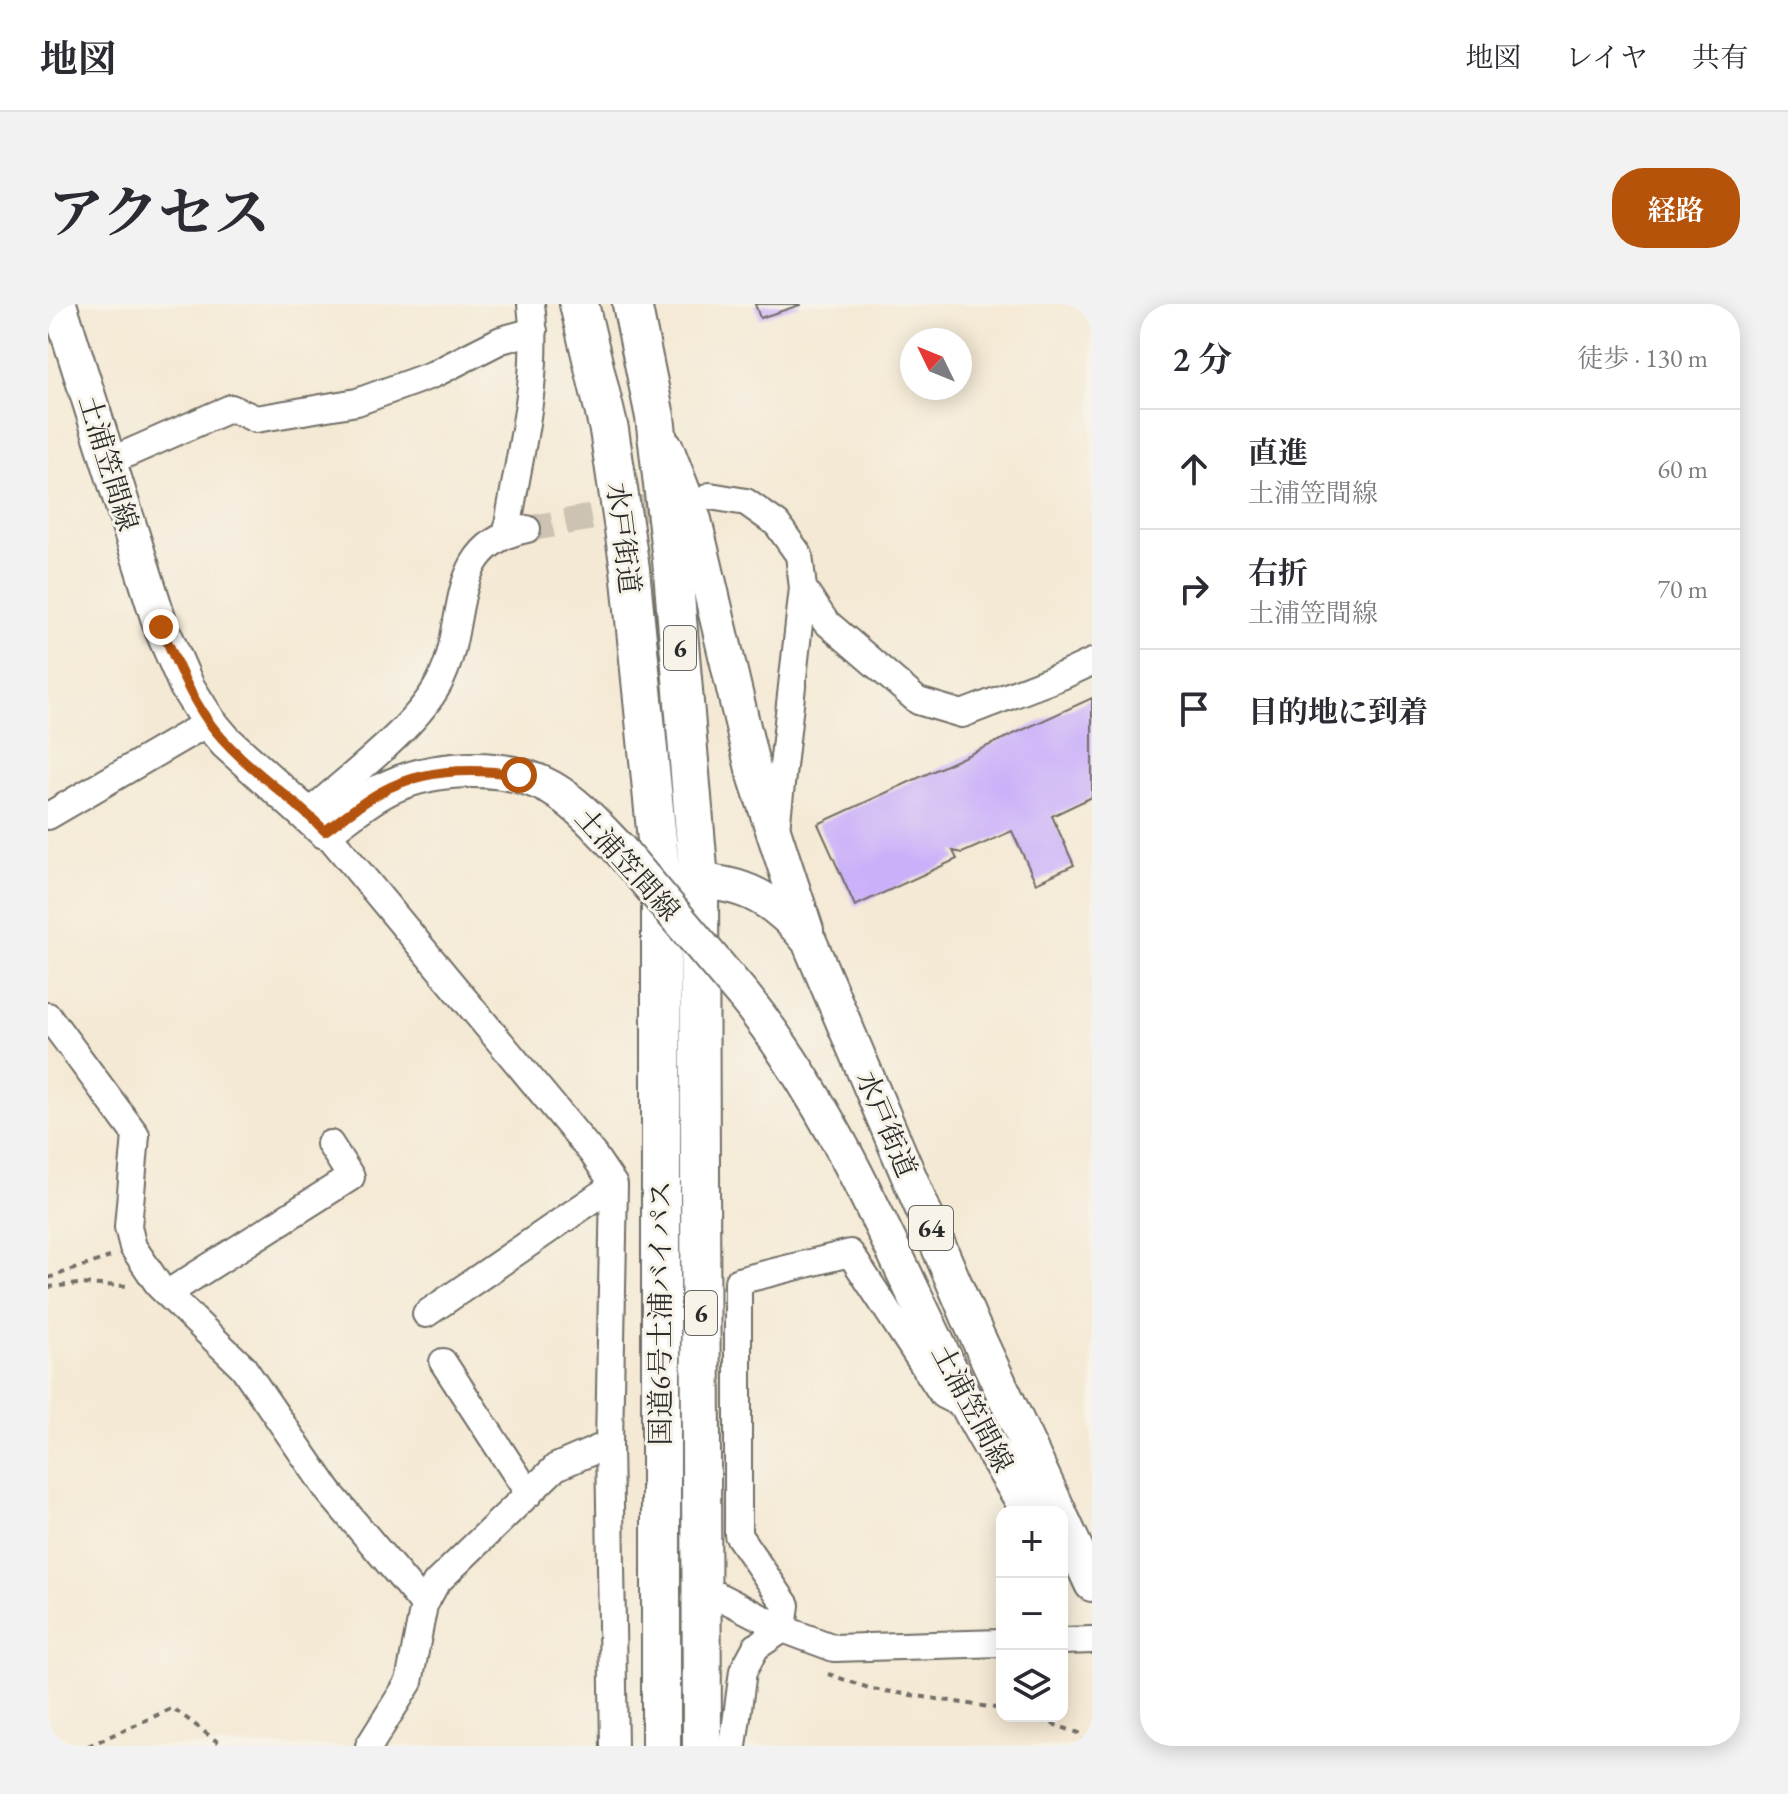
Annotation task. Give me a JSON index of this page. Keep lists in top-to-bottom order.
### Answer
{
  "streets": {
    "highway": ["水戸街道", "6", "国道6号土浦バイパス"],
    "main road": ["土浦笠間線", "64"]
  },
  "crossings": [
    ["水戸街道", "国道6号土浦バイパス"]
  ],
  "north": "top left",
  "page": {
    "header": "地図",
    "nav": ["地図", "レイヤ", "共有"],
    "title": "アクセス",
    "buttons": "経路",
    "heading": ["2 分", "徒歩 · 130 m"],
    "list": [
      ["直進", "土浦笠間線", "60 m"],
      ["右折", "土浦笠間線", "70 m"],
      "目的地に到着"
    ],
    "map_buttons": ["+", "−"]
  }
}
